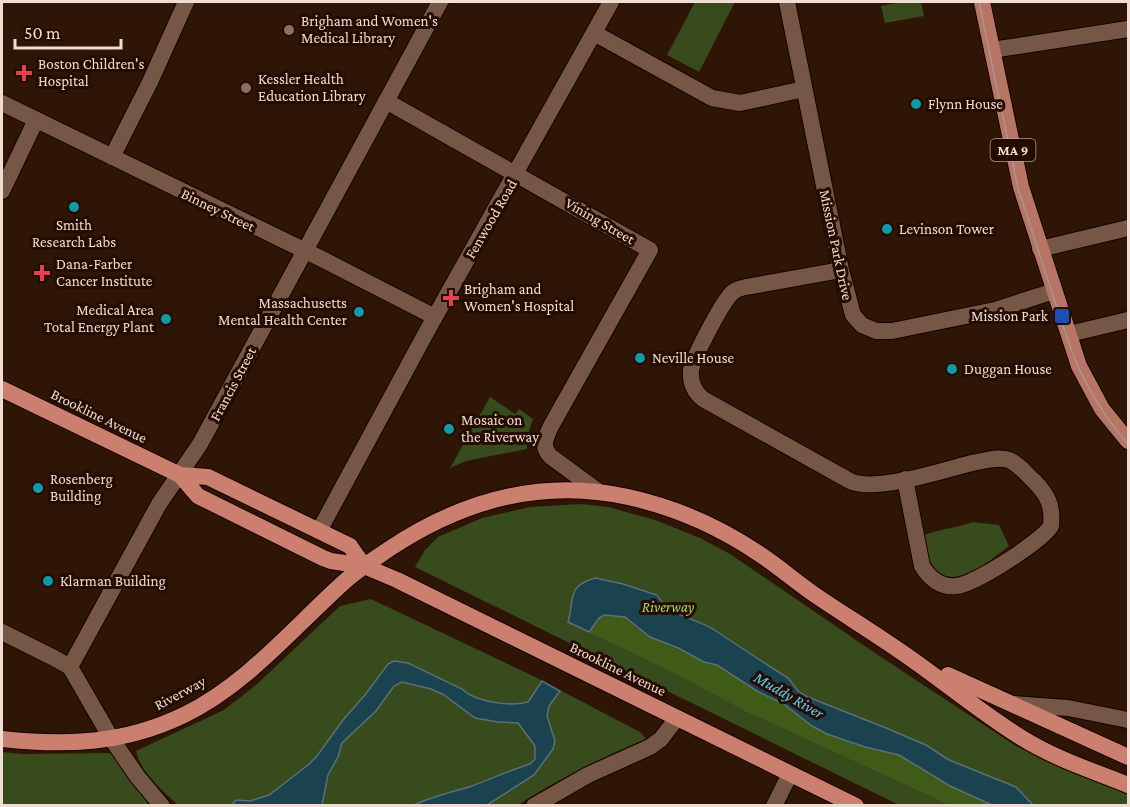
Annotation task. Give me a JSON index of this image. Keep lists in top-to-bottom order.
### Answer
{
  "streets": {
    "highway": ["Brookline Avenue", "Riverway"],
    "main road": ["MA 9"],
    "street": [
      "Binney Street",
      "Fenwood Road",
      "Vining Street",
      "Mission Park Drive",
      "Francis Street"
    ]
  },
  "crossings": [
    ["MA 9", "Mission Park Drive"],
    ["Binney Street", "Fenwood Road"],
    ["Binney Street", "Francis Street"],
    ["Fenwood Road", "Vining Street"],
    ["Fenwood Road", "Brookline Avenue"],
    ["Vining Street", "Francis Street"],
    ["Vining Street", "Riverway"],
    ["Francis Street", "Brookline Avenue"],
    ["Brookline Avenue", "Riverway"]
  ],
  "water": ["Muddy River"],
  "parks": ["Riverway"],
  "places": {
    "other": [
      "Brigham and Women's Medical Library",
      "Kessler Health Education Library",
      "Flynn House",
      "Smith Research Labs",
      "Levinson Tower",
      "Massachusetts Mental Health Center",
      "Medical Area Total Energy Plant",
      "Neville House",
      "Duggan House",
      "Mosaic on the Riverway",
      "Rosenberg Building",
      "Klarman Building"
    ],
    "health": ["Boston Children's Hospital", "Dana-Farber Cancer Institute", "Brigham and Women's Hospital"],
    "transit": ["Mission Park"]
  },
  "scale_bar": "50 m"
}
